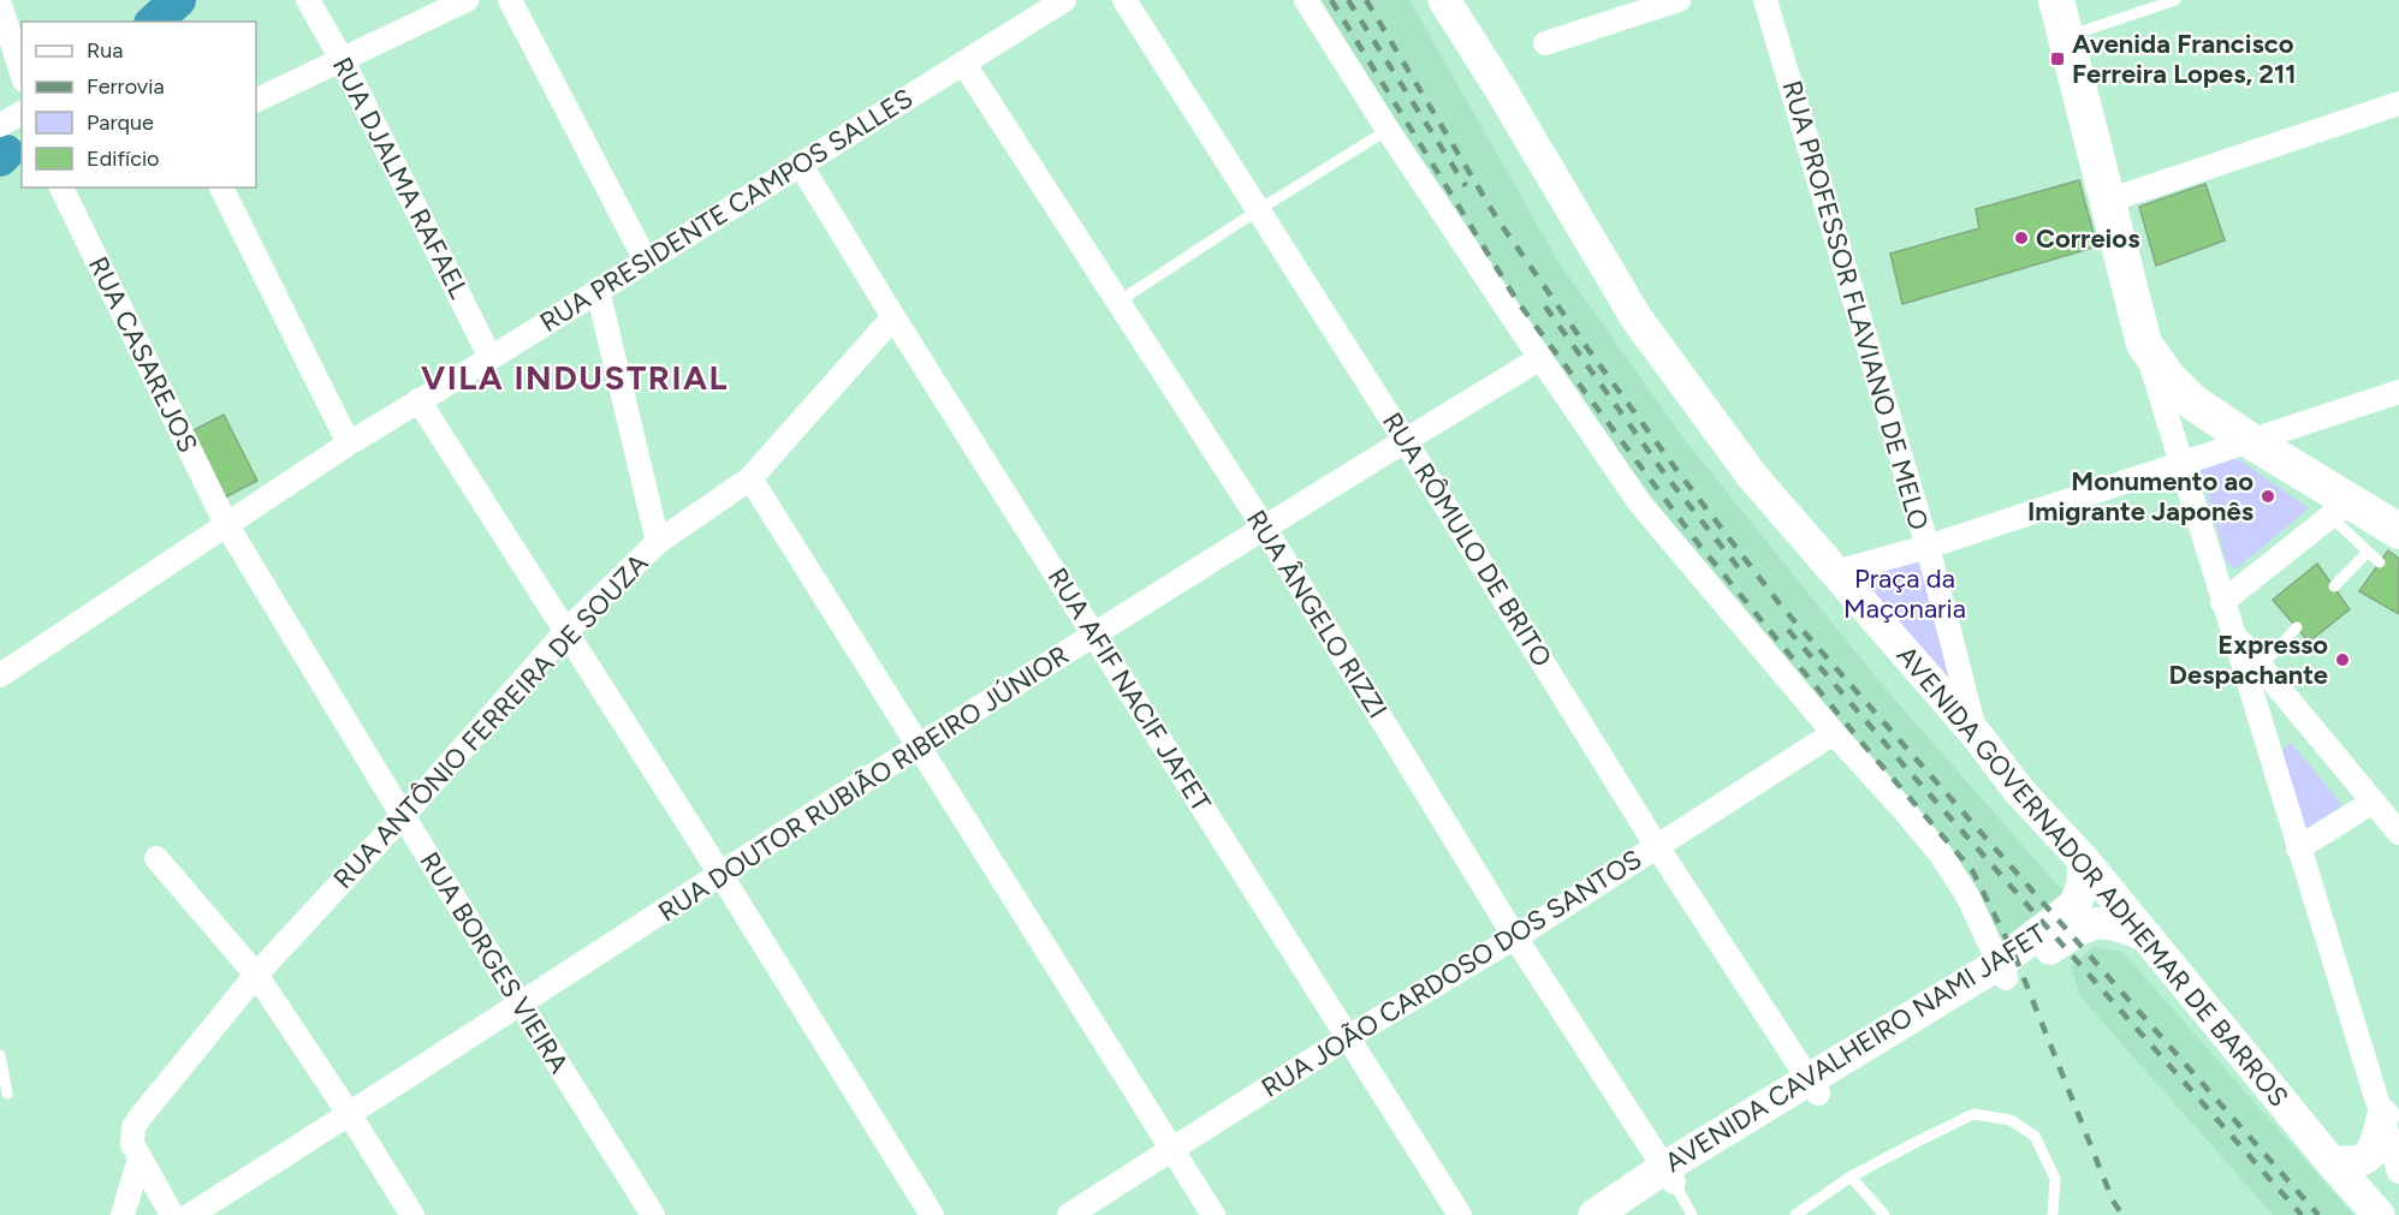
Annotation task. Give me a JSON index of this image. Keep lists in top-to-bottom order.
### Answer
{
  "streets": {
    "main road": ["AVENIDA GOVERNADOR ADHEMAR DE BARROS", "AVENIDA CAVALHEIRO NAMI JAFET"],
    "street": [
      "RUA DJALMA RAFAEL",
      "RUA PRESIDENTE CAMPOS SALLES",
      "RUA PROFESSOR FLAVIANO DE MELO",
      "RUA CASAREJOS",
      "RUA RÔMULO DE BRITO",
      "RUA ÂNGELO RIZZI",
      "RUA AFIF NACIF JAFET",
      "RUA ANTÔNIO FERREIRA DE SOUZA",
      "RUA DOUTOR RUBIÃO RIBEIRO JÚNIOR",
      "RUA BORGES VIEIRA",
      "RUA JOÃO CARDOSO DOS SANTOS"
    ]
  },
  "crossings": [
    ["RUA DJALMA RAFAEL", "RUA PRESIDENTE CAMPOS SALLES"],
    ["RUA PRESIDENTE CAMPOS SALLES", "RUA CASAREJOS"],
    ["RUA PRESIDENTE CAMPOS SALLES", "RUA ÂNGELO RIZZI"],
    ["RUA PRESIDENTE CAMPOS SALLES", "RUA AFIF NACIF JAFET"],
    ["RUA PRESIDENTE CAMPOS SALLES", "RUA BORGES VIEIRA"],
    ["RUA PROFESSOR FLAVIANO DE MELO", "AVENIDA GOVERNADOR ADHEMAR DE BARROS"],
    ["RUA CASAREJOS", "RUA BORGES VIEIRA"],
    ["RUA RÔMULO DE BRITO", "RUA DOUTOR RUBIÃO RIBEIRO JÚNIOR"],
    ["RUA RÔMULO DE BRITO", "RUA JOÃO CARDOSO DOS SANTOS"],
    ["RUA RÔMULO DE BRITO", "AVENIDA CAVALHEIRO NAMI JAFET"],
    ["RUA ÂNGELO RIZZI", "RUA DOUTOR RUBIÃO RIBEIRO JÚNIOR"],
    ["RUA ÂNGELO RIZZI", "RUA JOÃO CARDOSO DOS SANTOS"],
    ["RUA ÂNGELO RIZZI", "AVENIDA CAVALHEIRO NAMI JAFET"],
    ["RUA AFIF NACIF JAFET", "RUA ANTÔNIO FERREIRA DE SOUZA"],
    ["RUA AFIF NACIF JAFET", "RUA DOUTOR RUBIÃO RIBEIRO JÚNIOR"],
    ["RUA AFIF NACIF JAFET", "RUA JOÃO CARDOSO DOS SANTOS"],
    ["RUA ANTÔNIO FERREIRA DE SOUZA", "RUA BORGES VIEIRA"],
    ["RUA DOUTOR RUBIÃO RIBEIRO JÚNIOR", "RUA BORGES VIEIRA"],
    ["AVENIDA GOVERNADOR ADHEMAR DE BARROS", "AVENIDA CAVALHEIRO NAMI JAFET"]
  ],
  "districts": ["VILA INDUSTRIAL"],
  "parks": ["Praça da Maçonaria"],
  "places": {
    "transit": ["Avenida Francisco Ferreira Lopes, 211"],
    "other": ["Correios", "Monumento ao Imigrante Japonês", "Expresso Despachante"]
  },
  "legend": [
    "Rua",
    "Ferrovia",
    "Parque",
    "Edifício"
  ]
}
